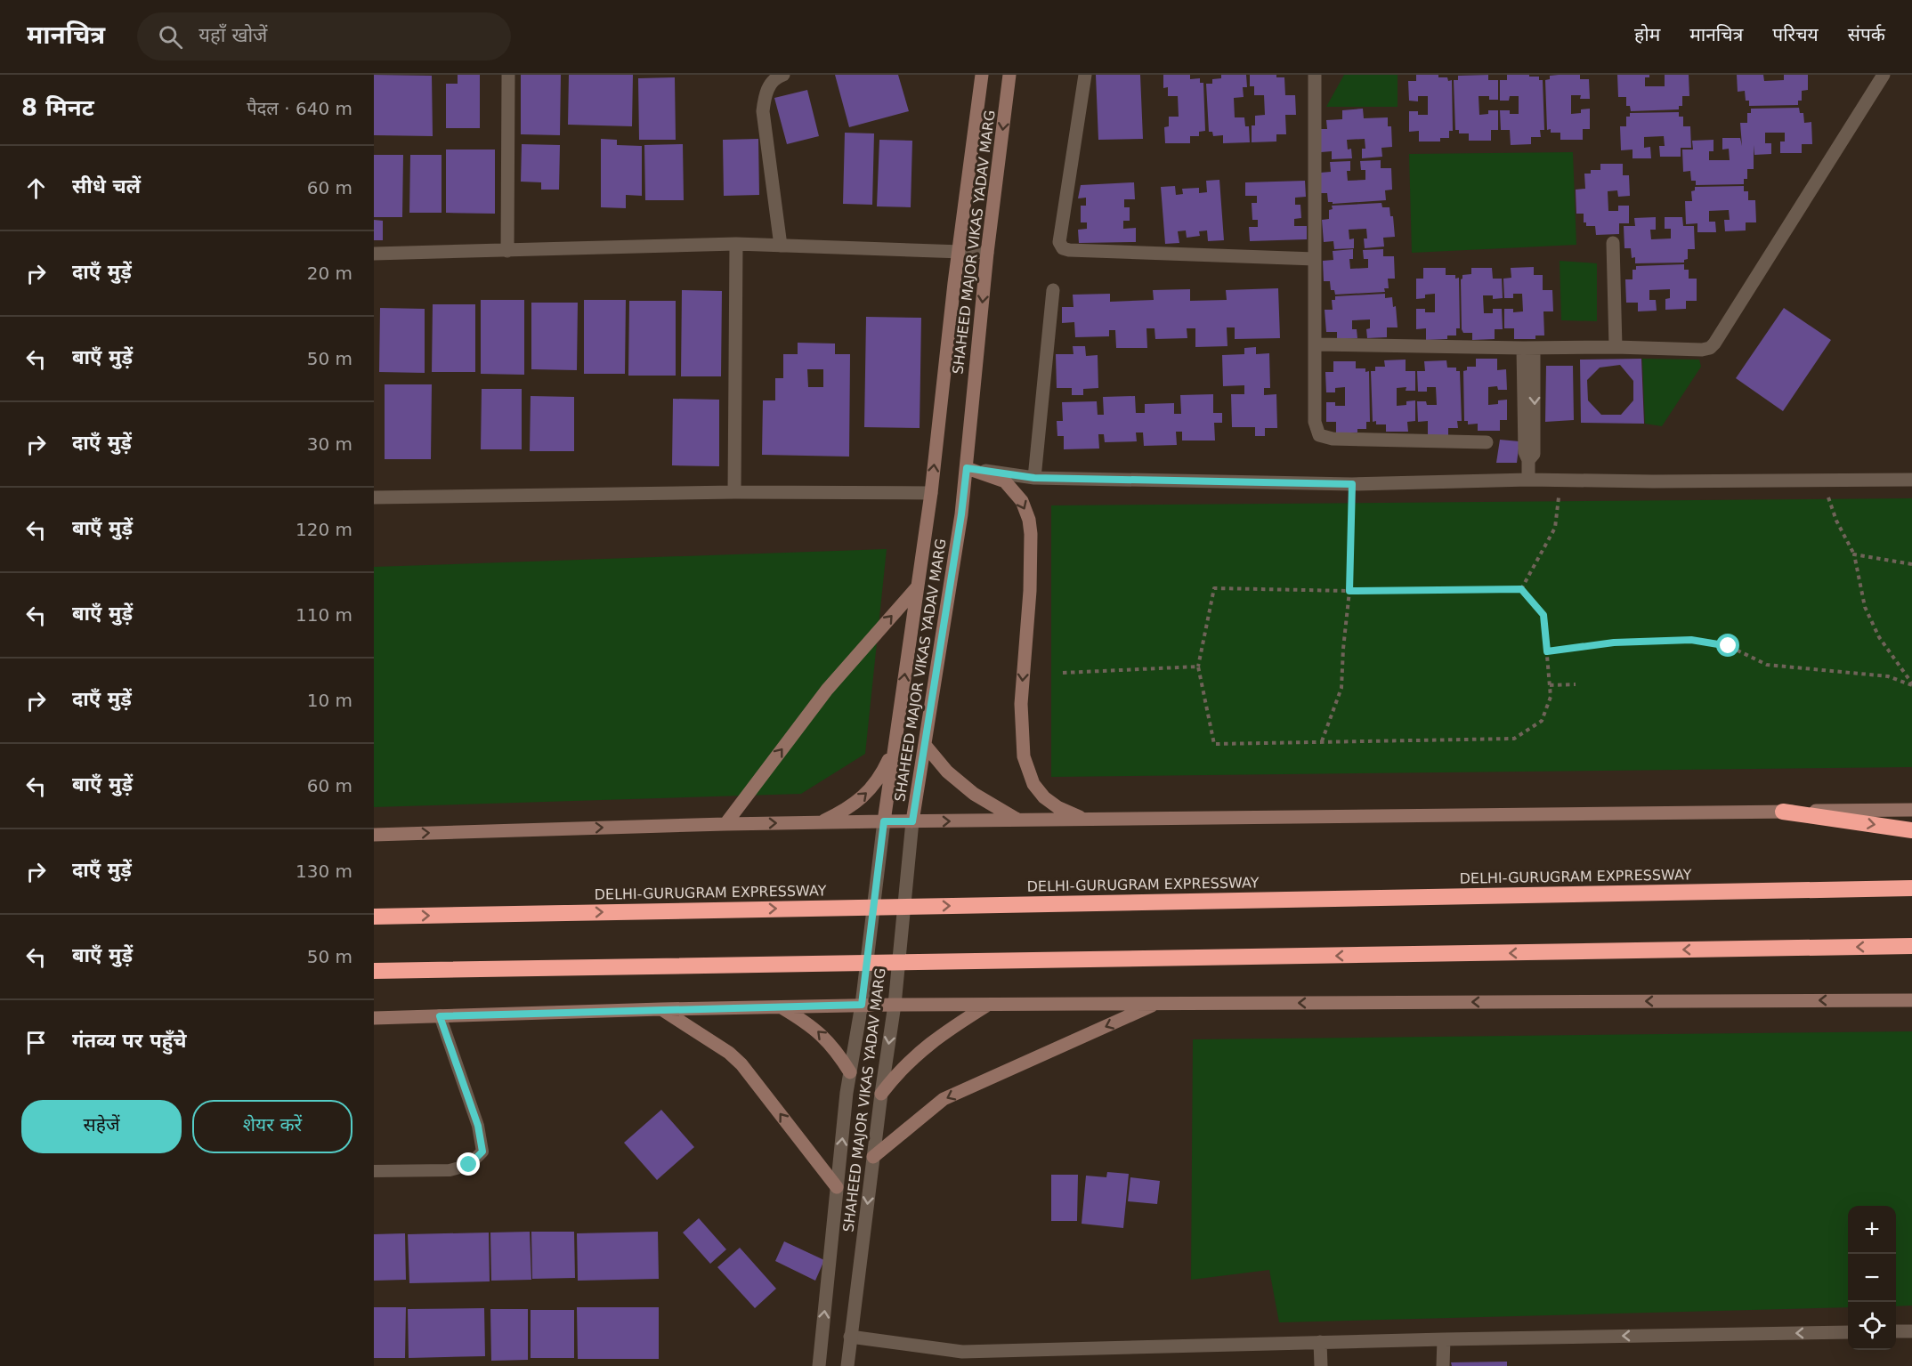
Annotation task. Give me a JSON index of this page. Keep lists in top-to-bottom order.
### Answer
{
  "streets": {
    "highway": ["DELHI-GURUGRAM EXPRESSWAY"],
    "main road": ["SHAHEED MAJOR VIKAS YADAV MARG"]
  },
  "page": {
    "header": "मानचित्र",
    "search": "यहाँ खोजें",
    "nav": [
      "होम",
      "मानचित्र",
      "परिचय",
      "संपर्क"
    ],
    "heading": ["8 मिनट", "पैदल · 640 m"],
    "list": [
      ["सीधे चलें", "60 m"],
      ["दाएँ मुड़ें", "20 m"],
      ["बाएँ मुड़ें", "50 m"],
      ["दाएँ मुड़ें", "30 m"],
      ["बाएँ मुड़ें", "120 m"],
      ["बाएँ मुड़ें", "110 m"],
      ["दाएँ मुड़ें", "10 m"],
      ["बाएँ मुड़ें", "60 m"],
      ["दाएँ मुड़ें", "130 m"],
      ["बाएँ मुड़ें", "50 m"],
      "गंतव्य पर पहुँचे"
    ],
    "buttons": ["सहेजें", "शेयर करें"],
    "map_buttons": ["+", "−"]
  }
}
